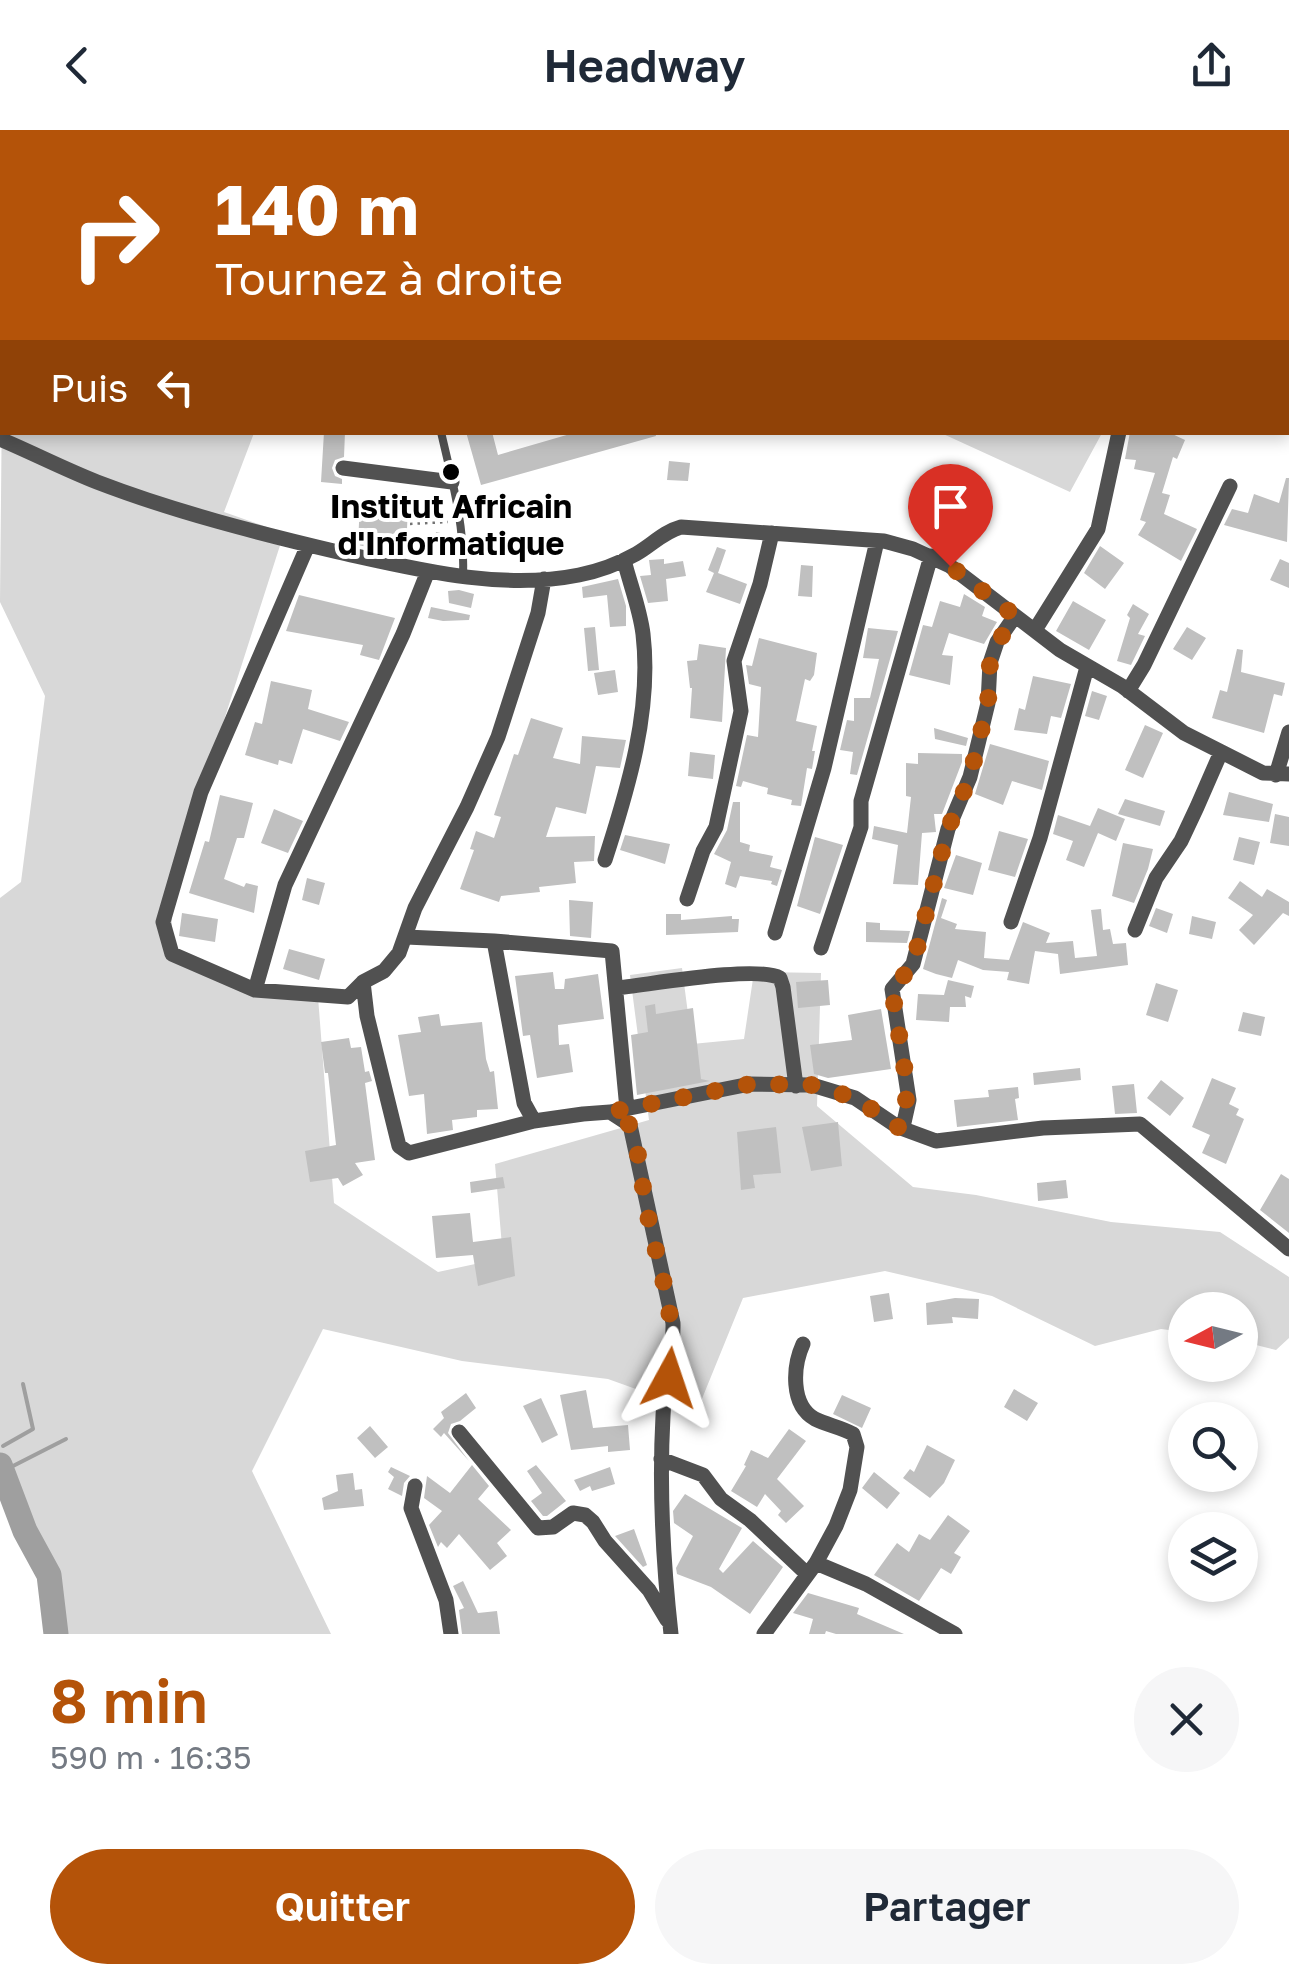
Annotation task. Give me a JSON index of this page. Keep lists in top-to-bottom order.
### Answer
{
  "places": ["Institut Africain d'Informatique"],
  "north": "left",
  "page": {
    "header": "Headway",
    "turn": ["140 m", "Tournez à droite"],
    "then": "Puis",
    "heading": ["8 min", "590 m · 16:35"],
    "buttons": ["Quitter", "Partager"]
  }
}
